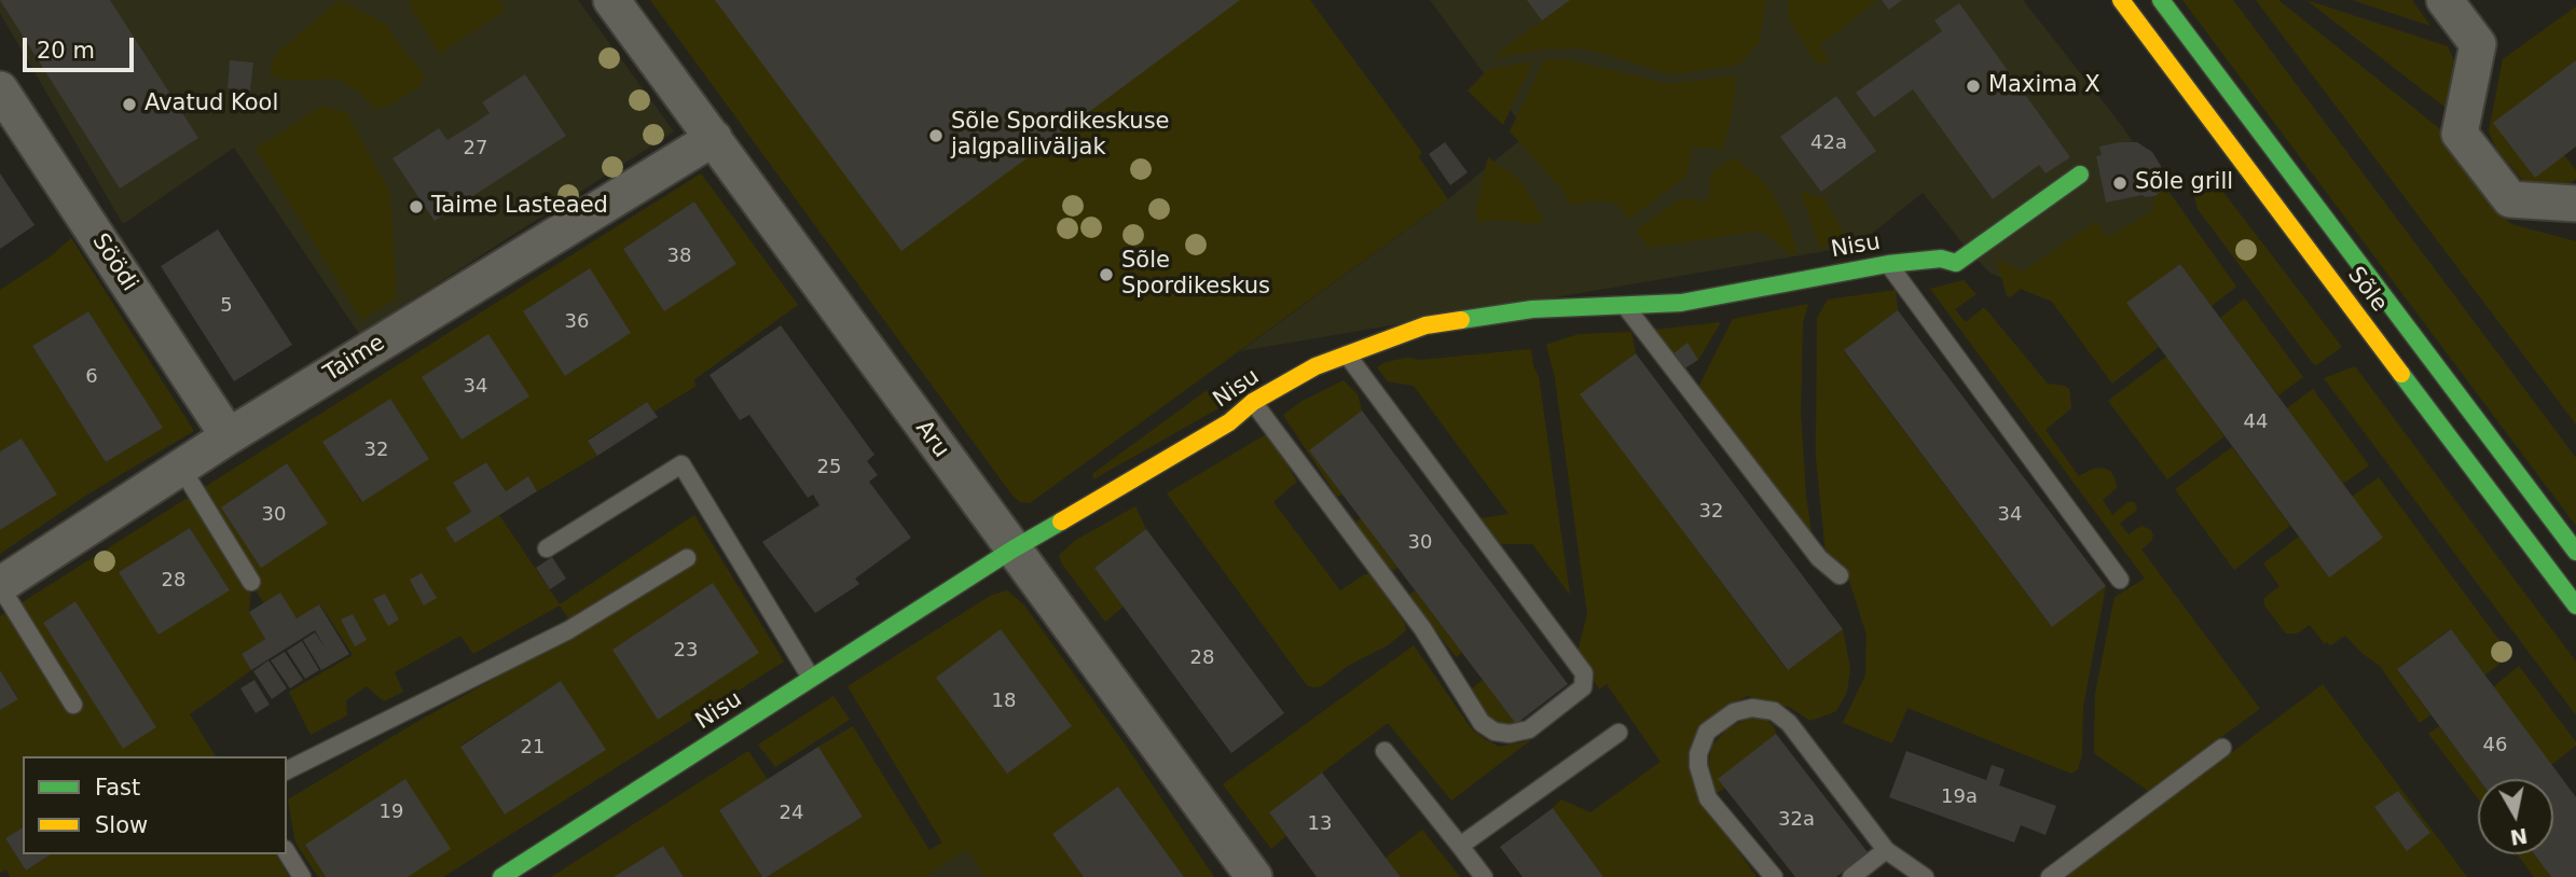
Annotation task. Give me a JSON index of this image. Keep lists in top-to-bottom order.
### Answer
{
  "streets": {
    "street": [
      "Nisu",
      "Söödi",
      "Sõle",
      "Taime",
      "Aru"
    ]
  },
  "crossings": [
    ["Nisu", "Aru"],
    ["Söödi", "Taime"],
    ["Taime", "Aru"]
  ],
  "places": [
    "Maxima X",
    "Avatud Kool",
    "Sõle Spordikeskuse jalgpalliväljak",
    "Sõle grill",
    "Taime Lasteaed",
    "Sõle Spordikeskus"
  ],
  "house_numbers": [
    "42a",
    "27",
    "38",
    "5",
    "36",
    "6",
    "34",
    "44",
    "32",
    "25",
    "32",
    "30",
    "34",
    "30",
    "28",
    "23",
    "28",
    "18",
    "46",
    "21",
    "19a",
    "19",
    "24",
    "32a",
    "13"
  ],
  "legend": ["Fast", "Slow"],
  "scale_bar": "20 m",
  "north": "bottom"
}
